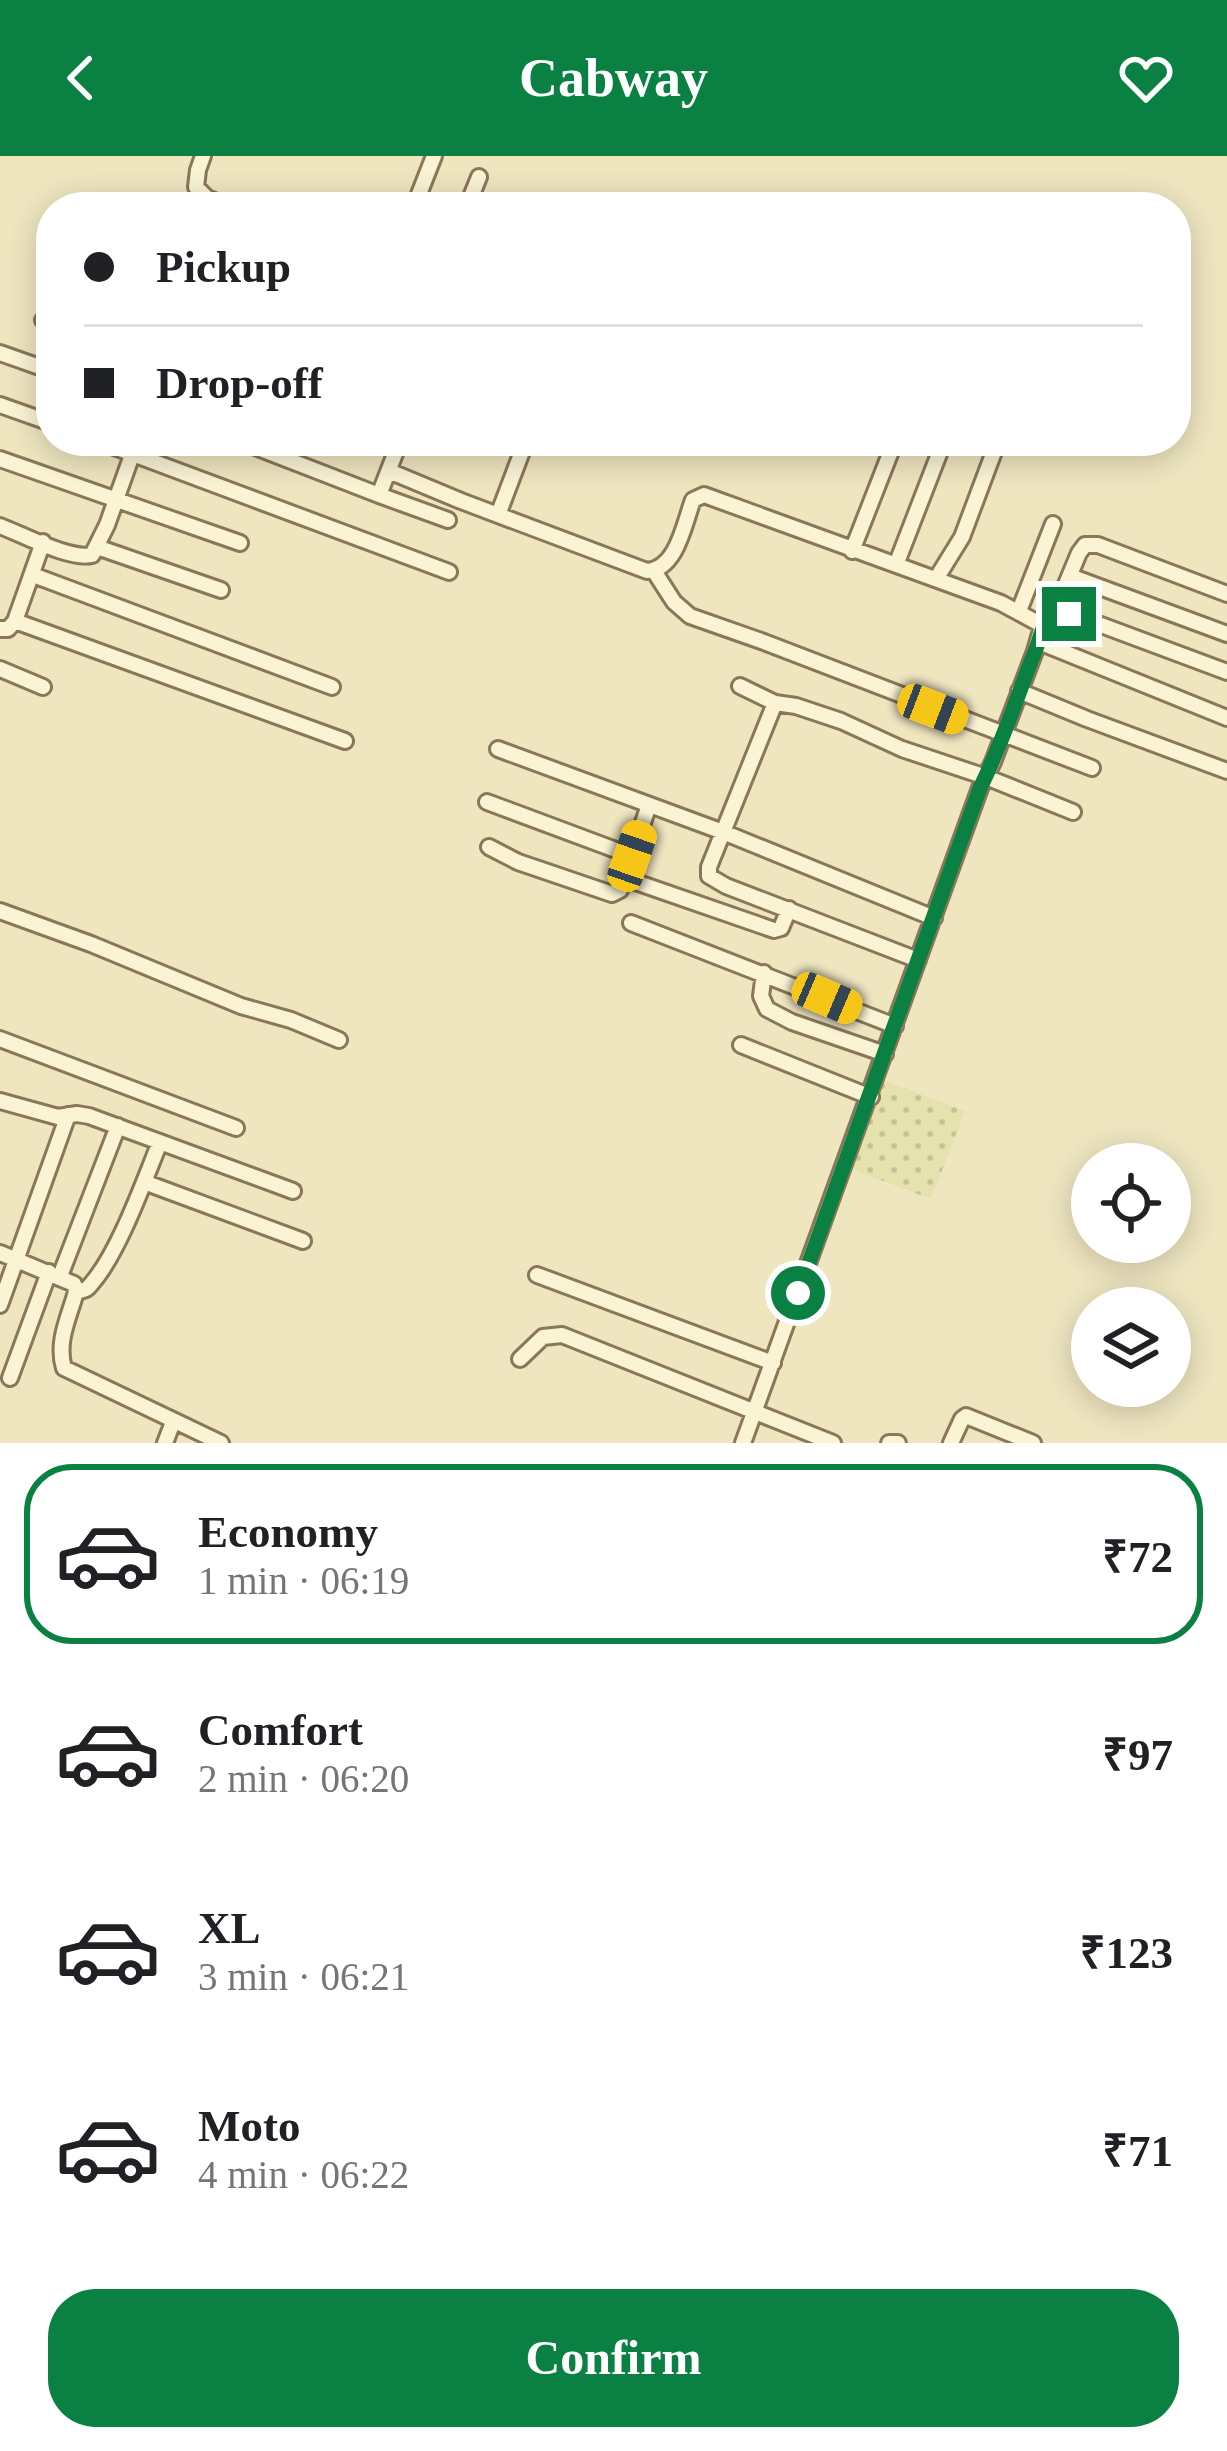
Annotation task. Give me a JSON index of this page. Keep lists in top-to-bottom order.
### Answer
{
  "page": {
    "header": "Cabway",
    "banner": ["Pickup", "Drop-off"],
    "list": [
      {
        "name": "Economy",
        "note": "1 min · 06:19",
        "value": "₹72"
      },
      {
        "name": "Comfort",
        "note": "2 min · 06:20",
        "value": "₹97"
      },
      {
        "name": "XL",
        "note": "3 min · 06:21",
        "value": "₹123"
      },
      {
        "name": "Moto",
        "note": "4 min · 06:22",
        "value": "₹71"
      }
    ],
    "buttons": "Confirm"
  }
}
